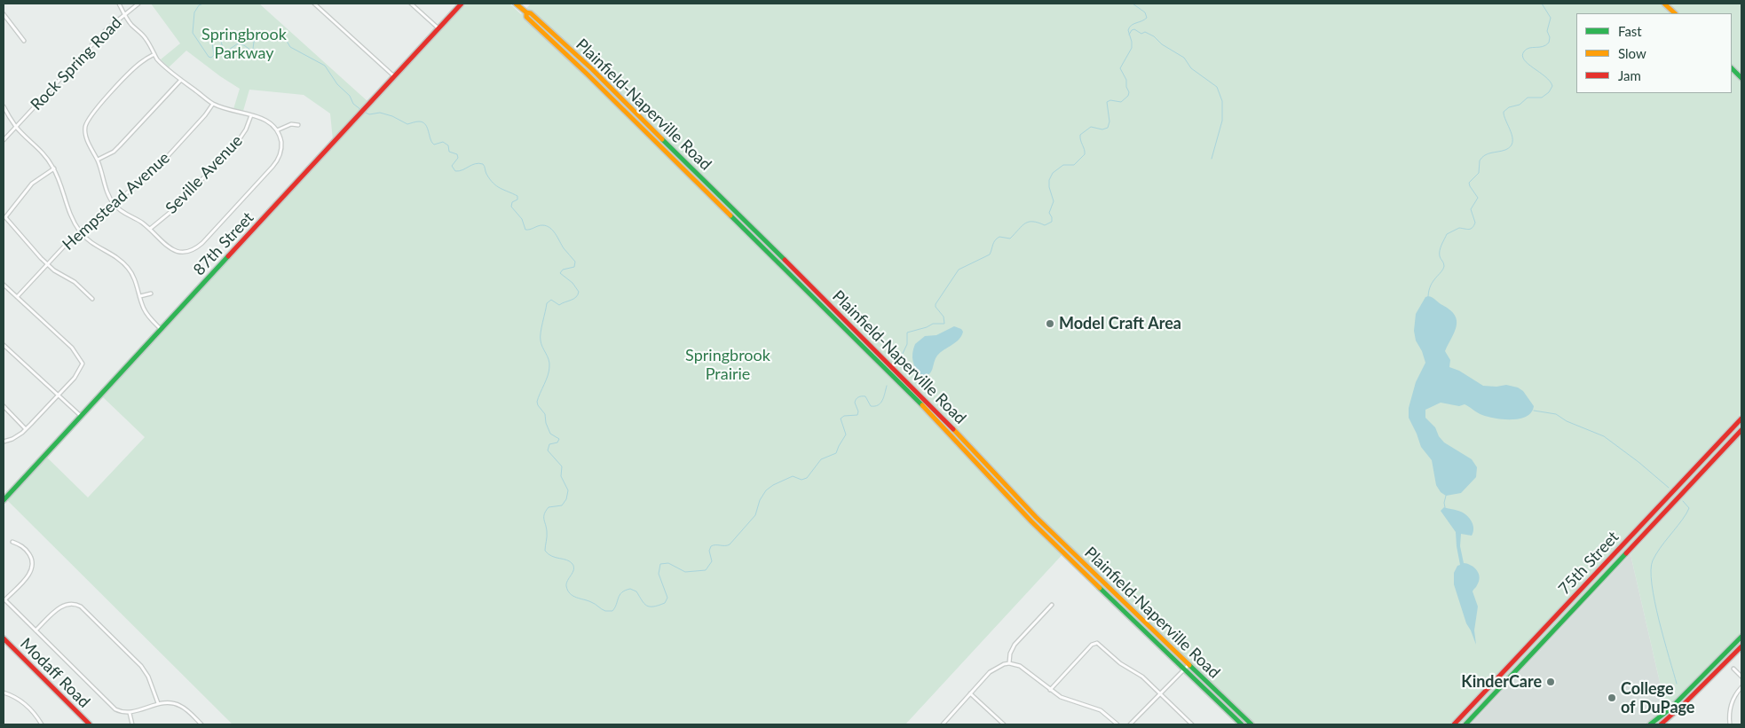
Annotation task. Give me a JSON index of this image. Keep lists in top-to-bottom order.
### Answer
{
  "streets": {
    "main road": [
      "Plainfield-Naperville Road",
      "87th Street",
      "75th Street",
      "Modaff Road"
    ],
    "street": ["Rock Spring Road", "Seville Avenue", "Hempstead Avenue"]
  },
  "parks": ["Springbrook Parkway", "Springbrook Prairie"],
  "places": ["Model Craft Area", "KinderCare", "College of DuPage"],
  "legend": ["Fast", "Slow", "Jam"]
}
